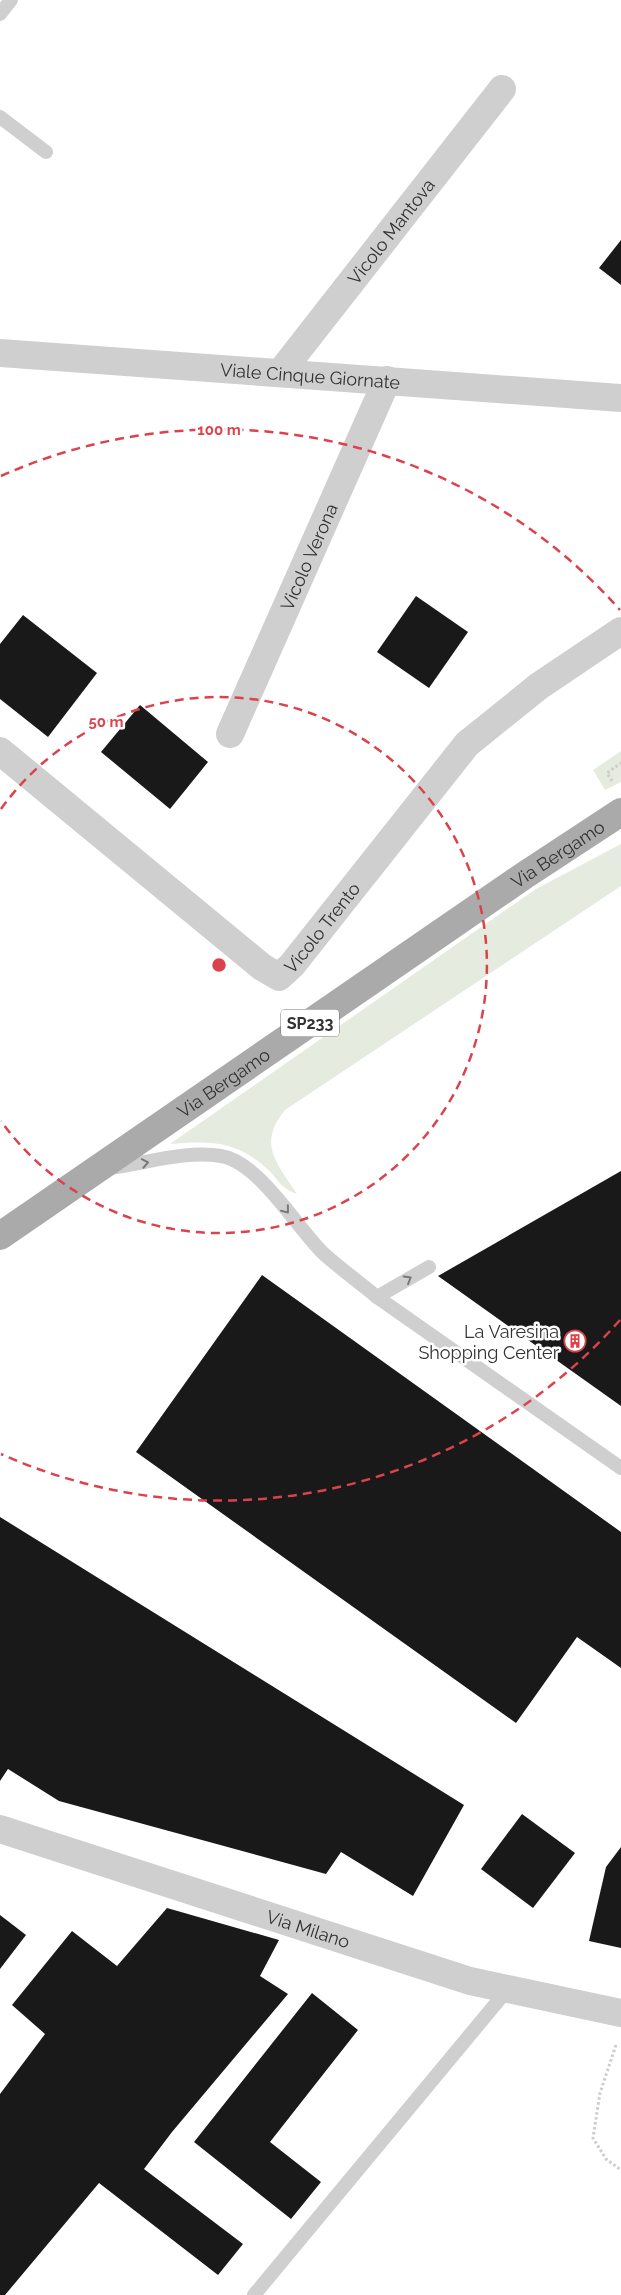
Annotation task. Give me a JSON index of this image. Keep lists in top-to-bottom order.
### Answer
{
  "streets": {
    "main road": ["Via Bergamo", "SP233"],
    "street": [
      "Vicolo Mantova",
      "Viale Cinque Giornate",
      "Vicolo Verona",
      "Vicolo Trento",
      "Via Milano"
    ]
  },
  "crossings": [
    ["Vicolo Mantova", "Viale Cinque Giornate"],
    ["Viale Cinque Giornate", "Vicolo Verona"]
  ],
  "places": {
    "building": ["La Varesina Shopping Center"]
  },
  "rings": ["100 m", "50 m"]
}
